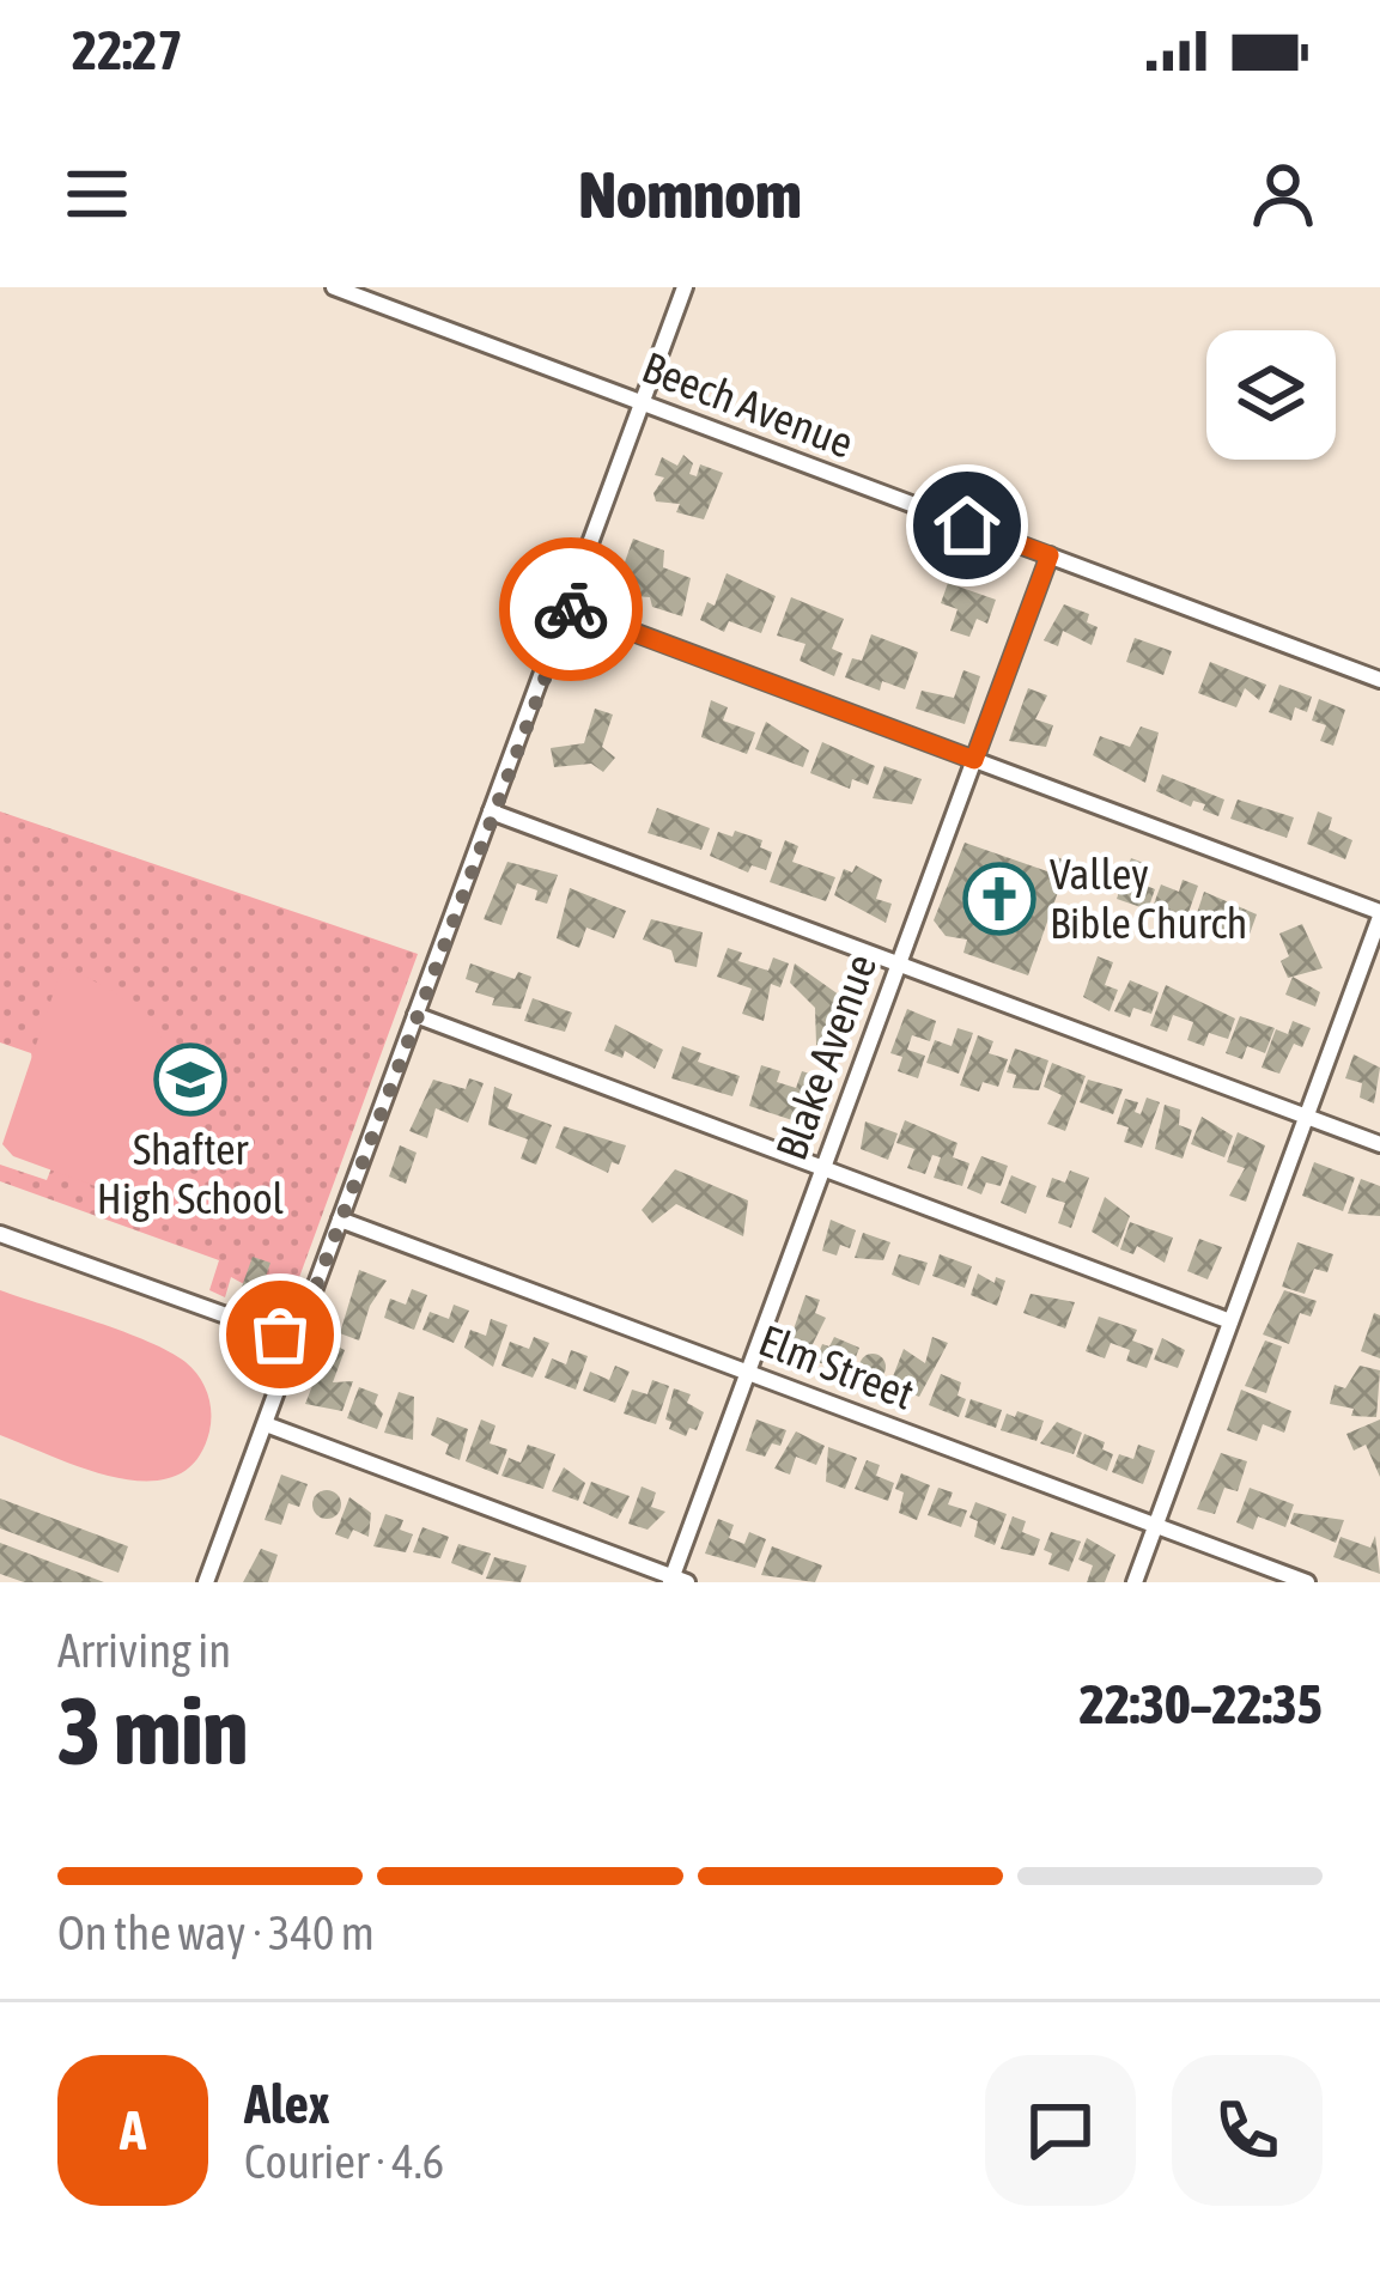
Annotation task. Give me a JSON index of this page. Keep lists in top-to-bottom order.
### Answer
{
  "streets": {
    "street": ["Beech Avenue", "Blake Avenue", "Elm Street"]
  },
  "crossings": [
    ["Beech Avenue", "Blake Avenue"],
    ["Blake Avenue", "Elm Street"]
  ],
  "places": {
    "church": ["Valley Bible Church"],
    "school or university": ["Shafter High School"]
  },
  "page": {
    "status": "22:27",
    "header": "Nomnom",
    "heading": ["3 min", "Arriving in", "22:30–22:35"],
    "panel": ["Alex", "Courier · 4.6"],
    "bar": "On the way · 340 m",
    "round": "A"
  }
}
